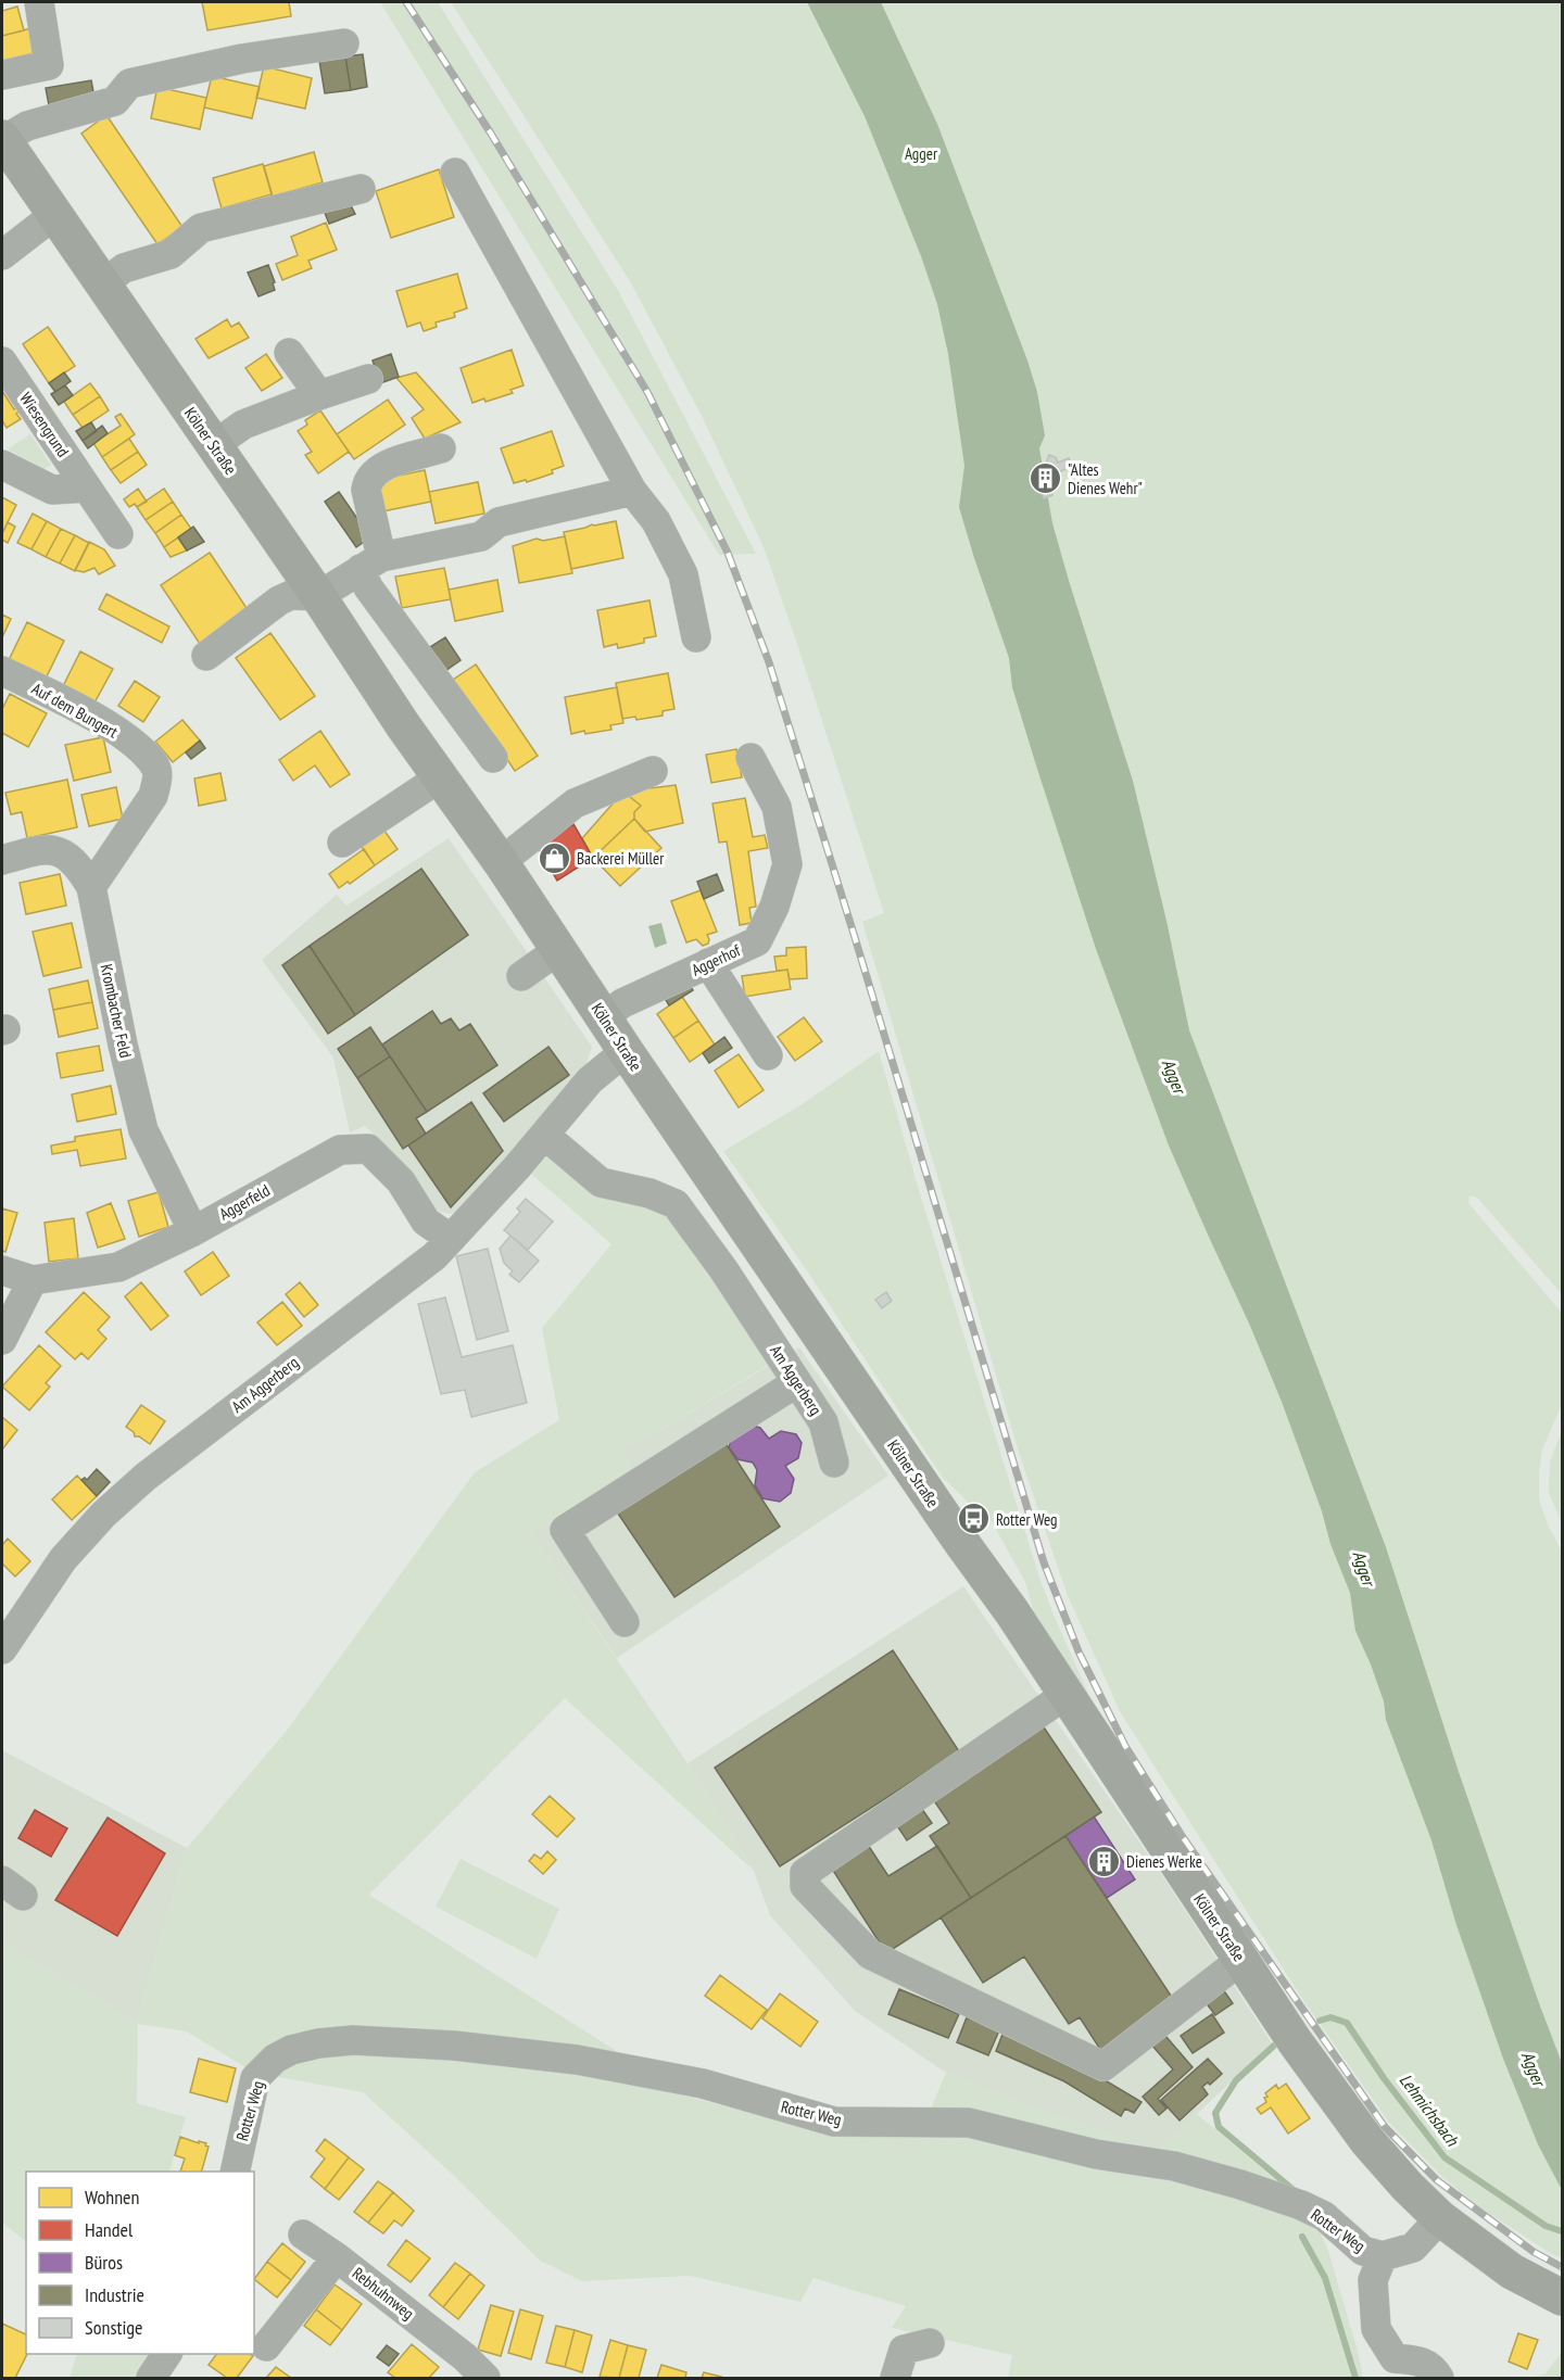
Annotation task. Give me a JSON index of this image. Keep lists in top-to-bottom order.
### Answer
{
  "streets": {
    "main road": ["Kölner Straße"],
    "street": [
      "Wiesengrund",
      "Auf dem Bungert",
      "Aggerhof",
      "Krombacher Feld",
      "Aggerfeld",
      "Am Aggerberg",
      "Rotter Weg",
      "Rebhuhnweg"
    ]
  },
  "crossings": [
    ["Kölner Straße", "Aggerhof"],
    ["Kölner Straße", "Am Aggerberg"],
    ["Kölner Straße", "Rotter Weg"],
    ["Auf dem Bungert", "Krombacher Feld"],
    ["Krombacher Feld", "Aggerfeld"],
    ["Aggerfeld", "Am Aggerberg"]
  ],
  "water": ["Agger", "Lehmichsbach"],
  "parks": ["Agger"],
  "places": {
    "building": ["\"Altes Dienes Wehr\"", "Dienes Werke"],
    "shop": ["Backerei Müller"],
    "bus stop": ["Rotter Weg"]
  },
  "legend": [
    "Wohnen",
    "Handel",
    "Büros",
    "Industrie",
    "Sonstige"
  ]
}
